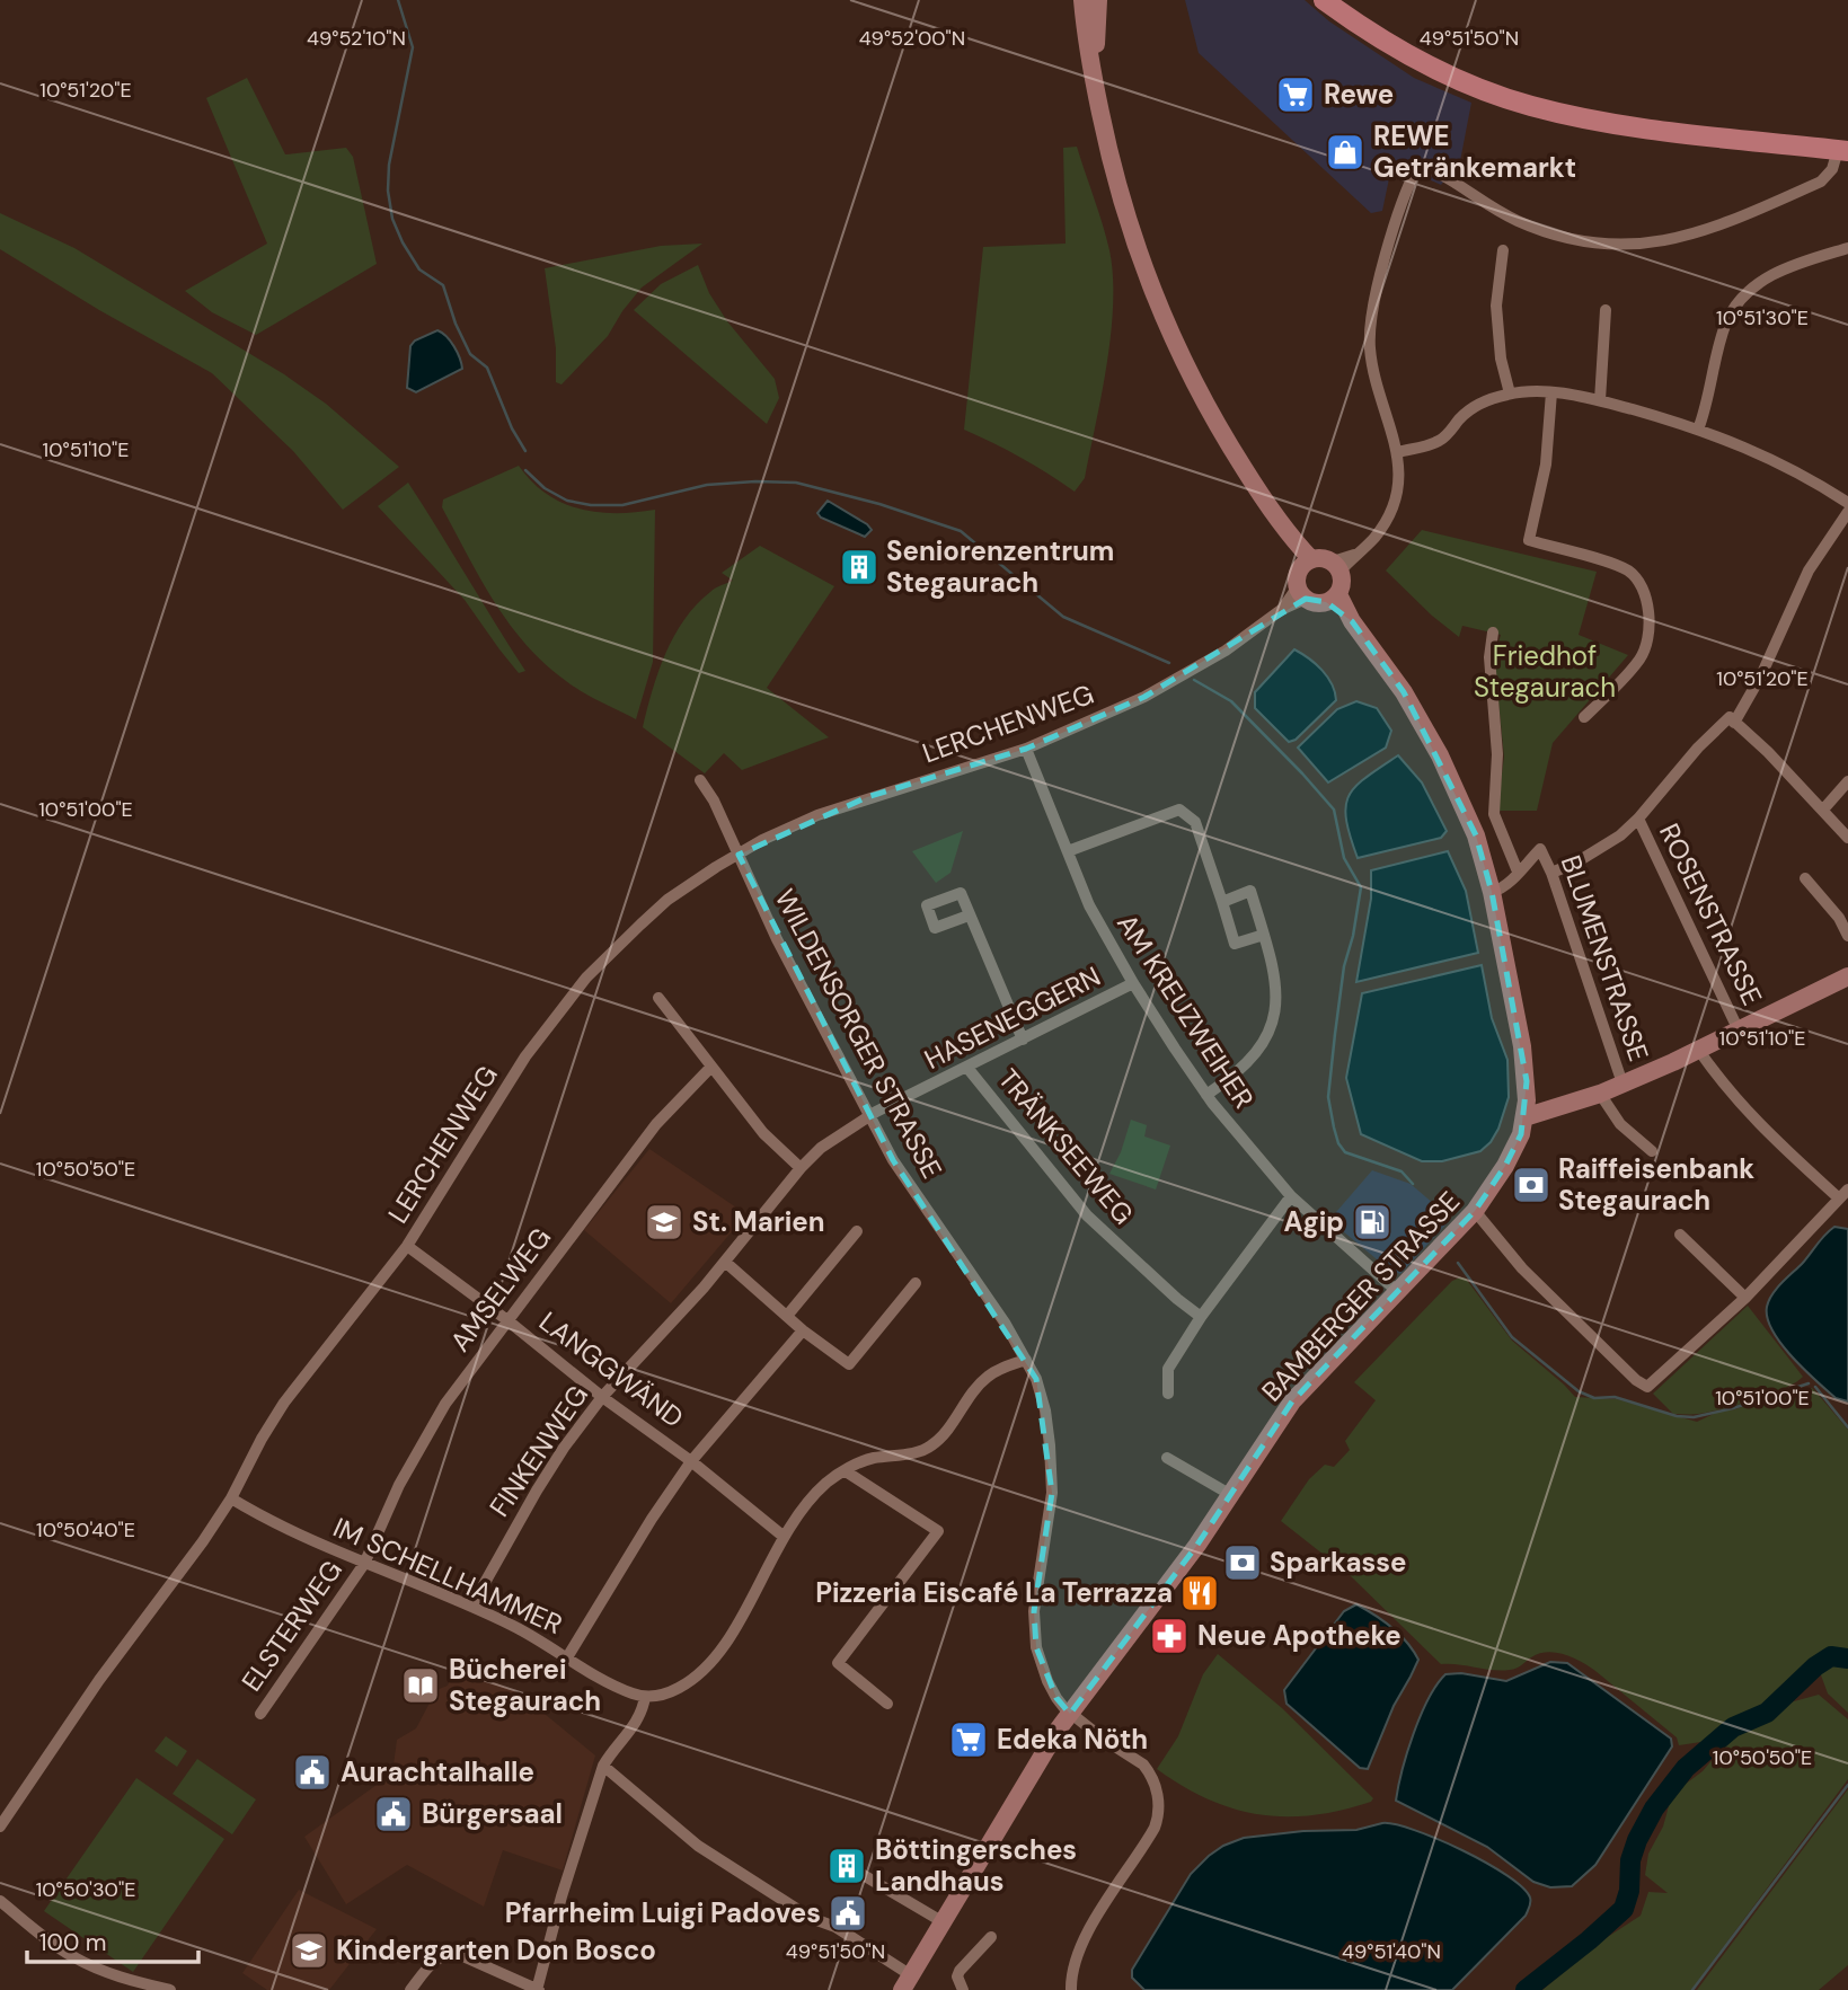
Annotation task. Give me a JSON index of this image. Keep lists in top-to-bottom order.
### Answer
{
  "streets": {
    "main road": ["BAMBERGER STRASSE"],
    "street": [
      "LERCHENWEG",
      "ROSENSTRASSE",
      "BLUMENSTRASSE",
      "AM KREUZWEIHER",
      "HASENEGGERN",
      "WILDENSORGER STRASSE",
      "TRÄNKSEEWEG",
      "AMSELWEG",
      "LANGGWÄND",
      "FINKENWEG",
      "IM SCHELLHAMMER",
      "ELSTERWEG"
    ]
  },
  "crossings": [
    ["LERCHENWEG", "AM KREUZWEIHER"],
    ["LERCHENWEG", "WILDENSORGER STRASSE"],
    ["LERCHENWEG", "BAMBERGER STRASSE"],
    ["LERCHENWEG", "LANGGWÄND"],
    ["LERCHENWEG", "IM SCHELLHAMMER"],
    ["AM KREUZWEIHER", "HASENEGGERN"],
    ["AM KREUZWEIHER", "BAMBERGER STRASSE"],
    ["HASENEGGERN", "WILDENSORGER STRASSE"],
    ["HASENEGGERN", "TRÄNKSEEWEG"],
    ["HASENEGGERN", "FINKENWEG"],
    ["WILDENSORGER STRASSE", "BAMBERGER STRASSE"],
    ["AMSELWEG", "LANGGWÄND"],
    ["AMSELWEG", "IM SCHELLHAMMER"],
    ["AMSELWEG", "ELSTERWEG"],
    ["LANGGWÄND", "FINKENWEG"],
    ["FINKENWEG", "IM SCHELLHAMMER"],
    ["IM SCHELLHAMMER", "ELSTERWEG"]
  ],
  "parks": ["Friedhof Stegaurach"],
  "places": {
    "supermarket": ["Rewe", "Edeka Nöth"],
    "shop": ["REWE Getränkemarkt"],
    "building": ["Seniorenzentrum Stegaurach", "Böttingersches Landhaus"],
    "bank": ["Raiffeisenbank Stegaurach", "Sparkasse"],
    "school or university": ["St. Marien", "Kindergarten Don Bosco"],
    "fuel station": ["Agip"],
    "restaurant": ["Pizzeria Eiscafé La Terrazza"],
    "pharmacy": ["Neue Apotheke"],
    "library": ["Bücherei Stegaurach"],
    "public building": ["Aurachtalhalle", "Bürgersaal", "Pfarrheim Luigi Padoves"]
  },
  "scale_bar": "100 m",
  "coordinates": [
    "49°52'10\"N",
    "49°52'00\"N",
    "49°51'50\"N",
    "10°51'20\"E",
    "10°51'30\"E",
    "10°51'10\"E",
    "10°51'00\"E",
    "10°50'50\"E",
    "10°50'40\"E",
    "10°50'30\"E",
    "49°51'40\"N"
  ]
}
